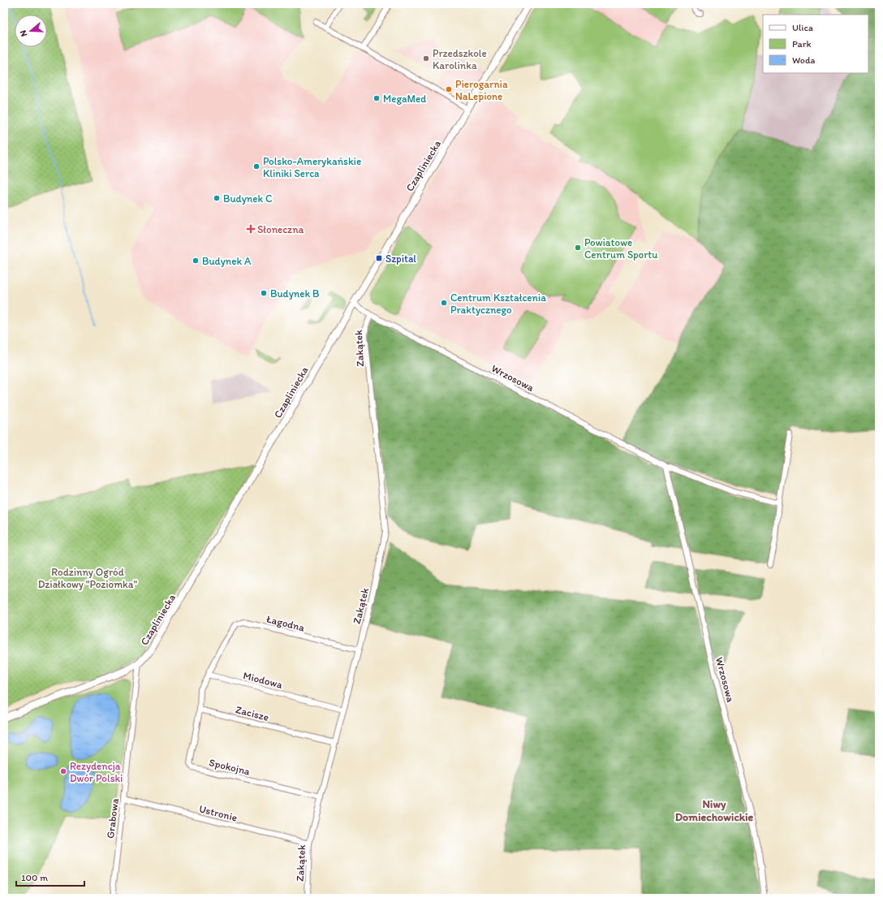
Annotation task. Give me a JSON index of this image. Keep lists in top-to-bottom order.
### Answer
{
  "streets": {
    "main road": ["Czapliniecka"],
    "street": [
      "Zakątek",
      "Wrzosowa",
      "Łagodna",
      "Miodowa",
      "Zacisze",
      "Spokojna",
      "Ustronie",
      "Grabowa"
    ]
  },
  "crossings": [
    ["Czapliniecka", "Wrzosowa"],
    ["Czapliniecka", "Grabowa"],
    ["Zakątek", "Wrzosowa"],
    ["Zakątek", "Łagodna"],
    ["Zakątek", "Miodowa"],
    ["Zakątek", "Zacisze"],
    ["Zakątek", "Spokojna"],
    ["Zakątek", "Ustronie"],
    ["Łagodna", "Miodowa"],
    ["Zacisze", "Spokojna"],
    ["Ustronie", "Grabowa"]
  ],
  "districts": ["Niwy Domiechowickie"],
  "parks": ["Rodzinny Ogród Działkowy \"Poziomka\""],
  "places": {
    "other": [
      "Przedszkole Karolinka",
      "Pierogarnia NaLepione",
      "MegaMed",
      "Polsko-Amerykańskie Kliniki Serca",
      "Budynek C",
      "Powiatowe Centrum Sportu",
      "Budynek A",
      "Budynek B",
      "Centrum Kształcenia Praktycznego",
      "Rezydencja Dwór Polski"
    ],
    "health": ["Słoneczna"],
    "transit": ["Szpital"]
  },
  "legend": ["Ulica", "Park", "Woda"],
  "scale_bar": "100 m",
  "north": "left"
}
